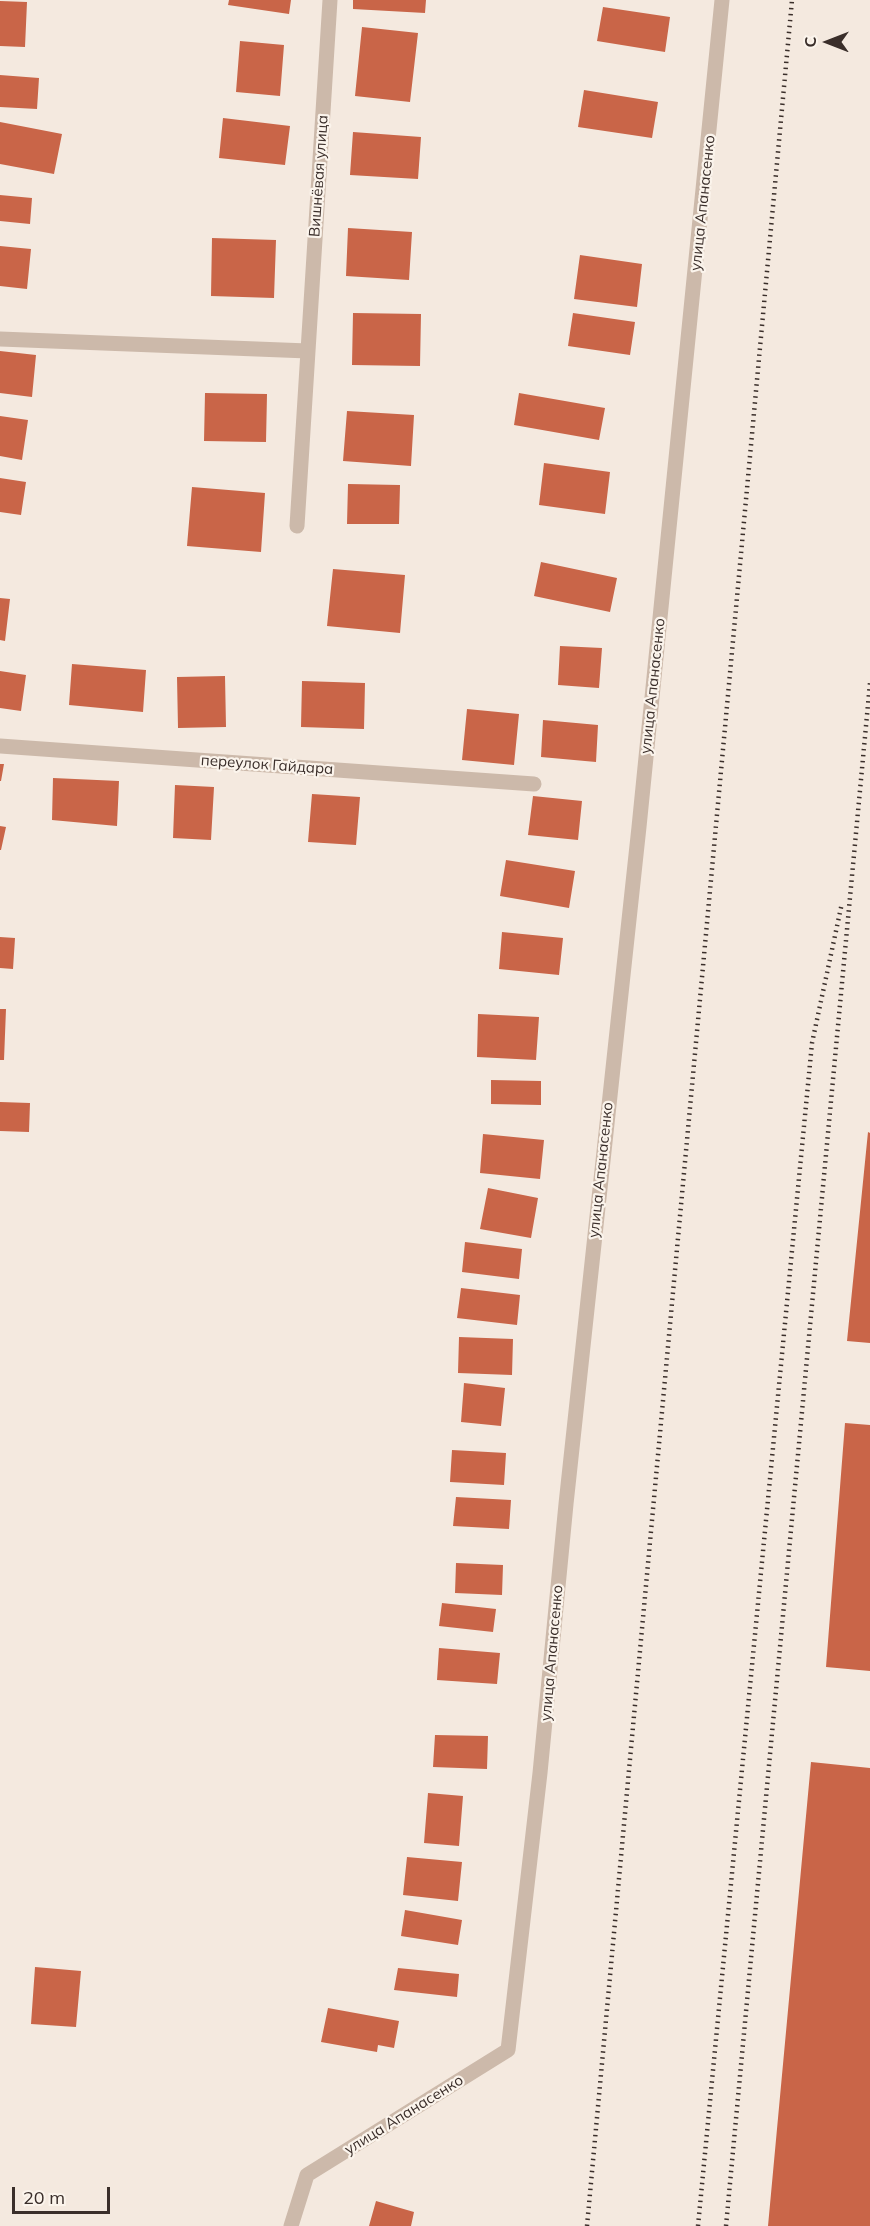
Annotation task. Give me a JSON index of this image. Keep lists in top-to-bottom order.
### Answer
{
  "streets": {
    "street": ["Вишнёвая улица", "улица Апанасенко", "переулок Гайдара"]
  },
  "scale_bar": "20 m",
  "north": "left"
}
